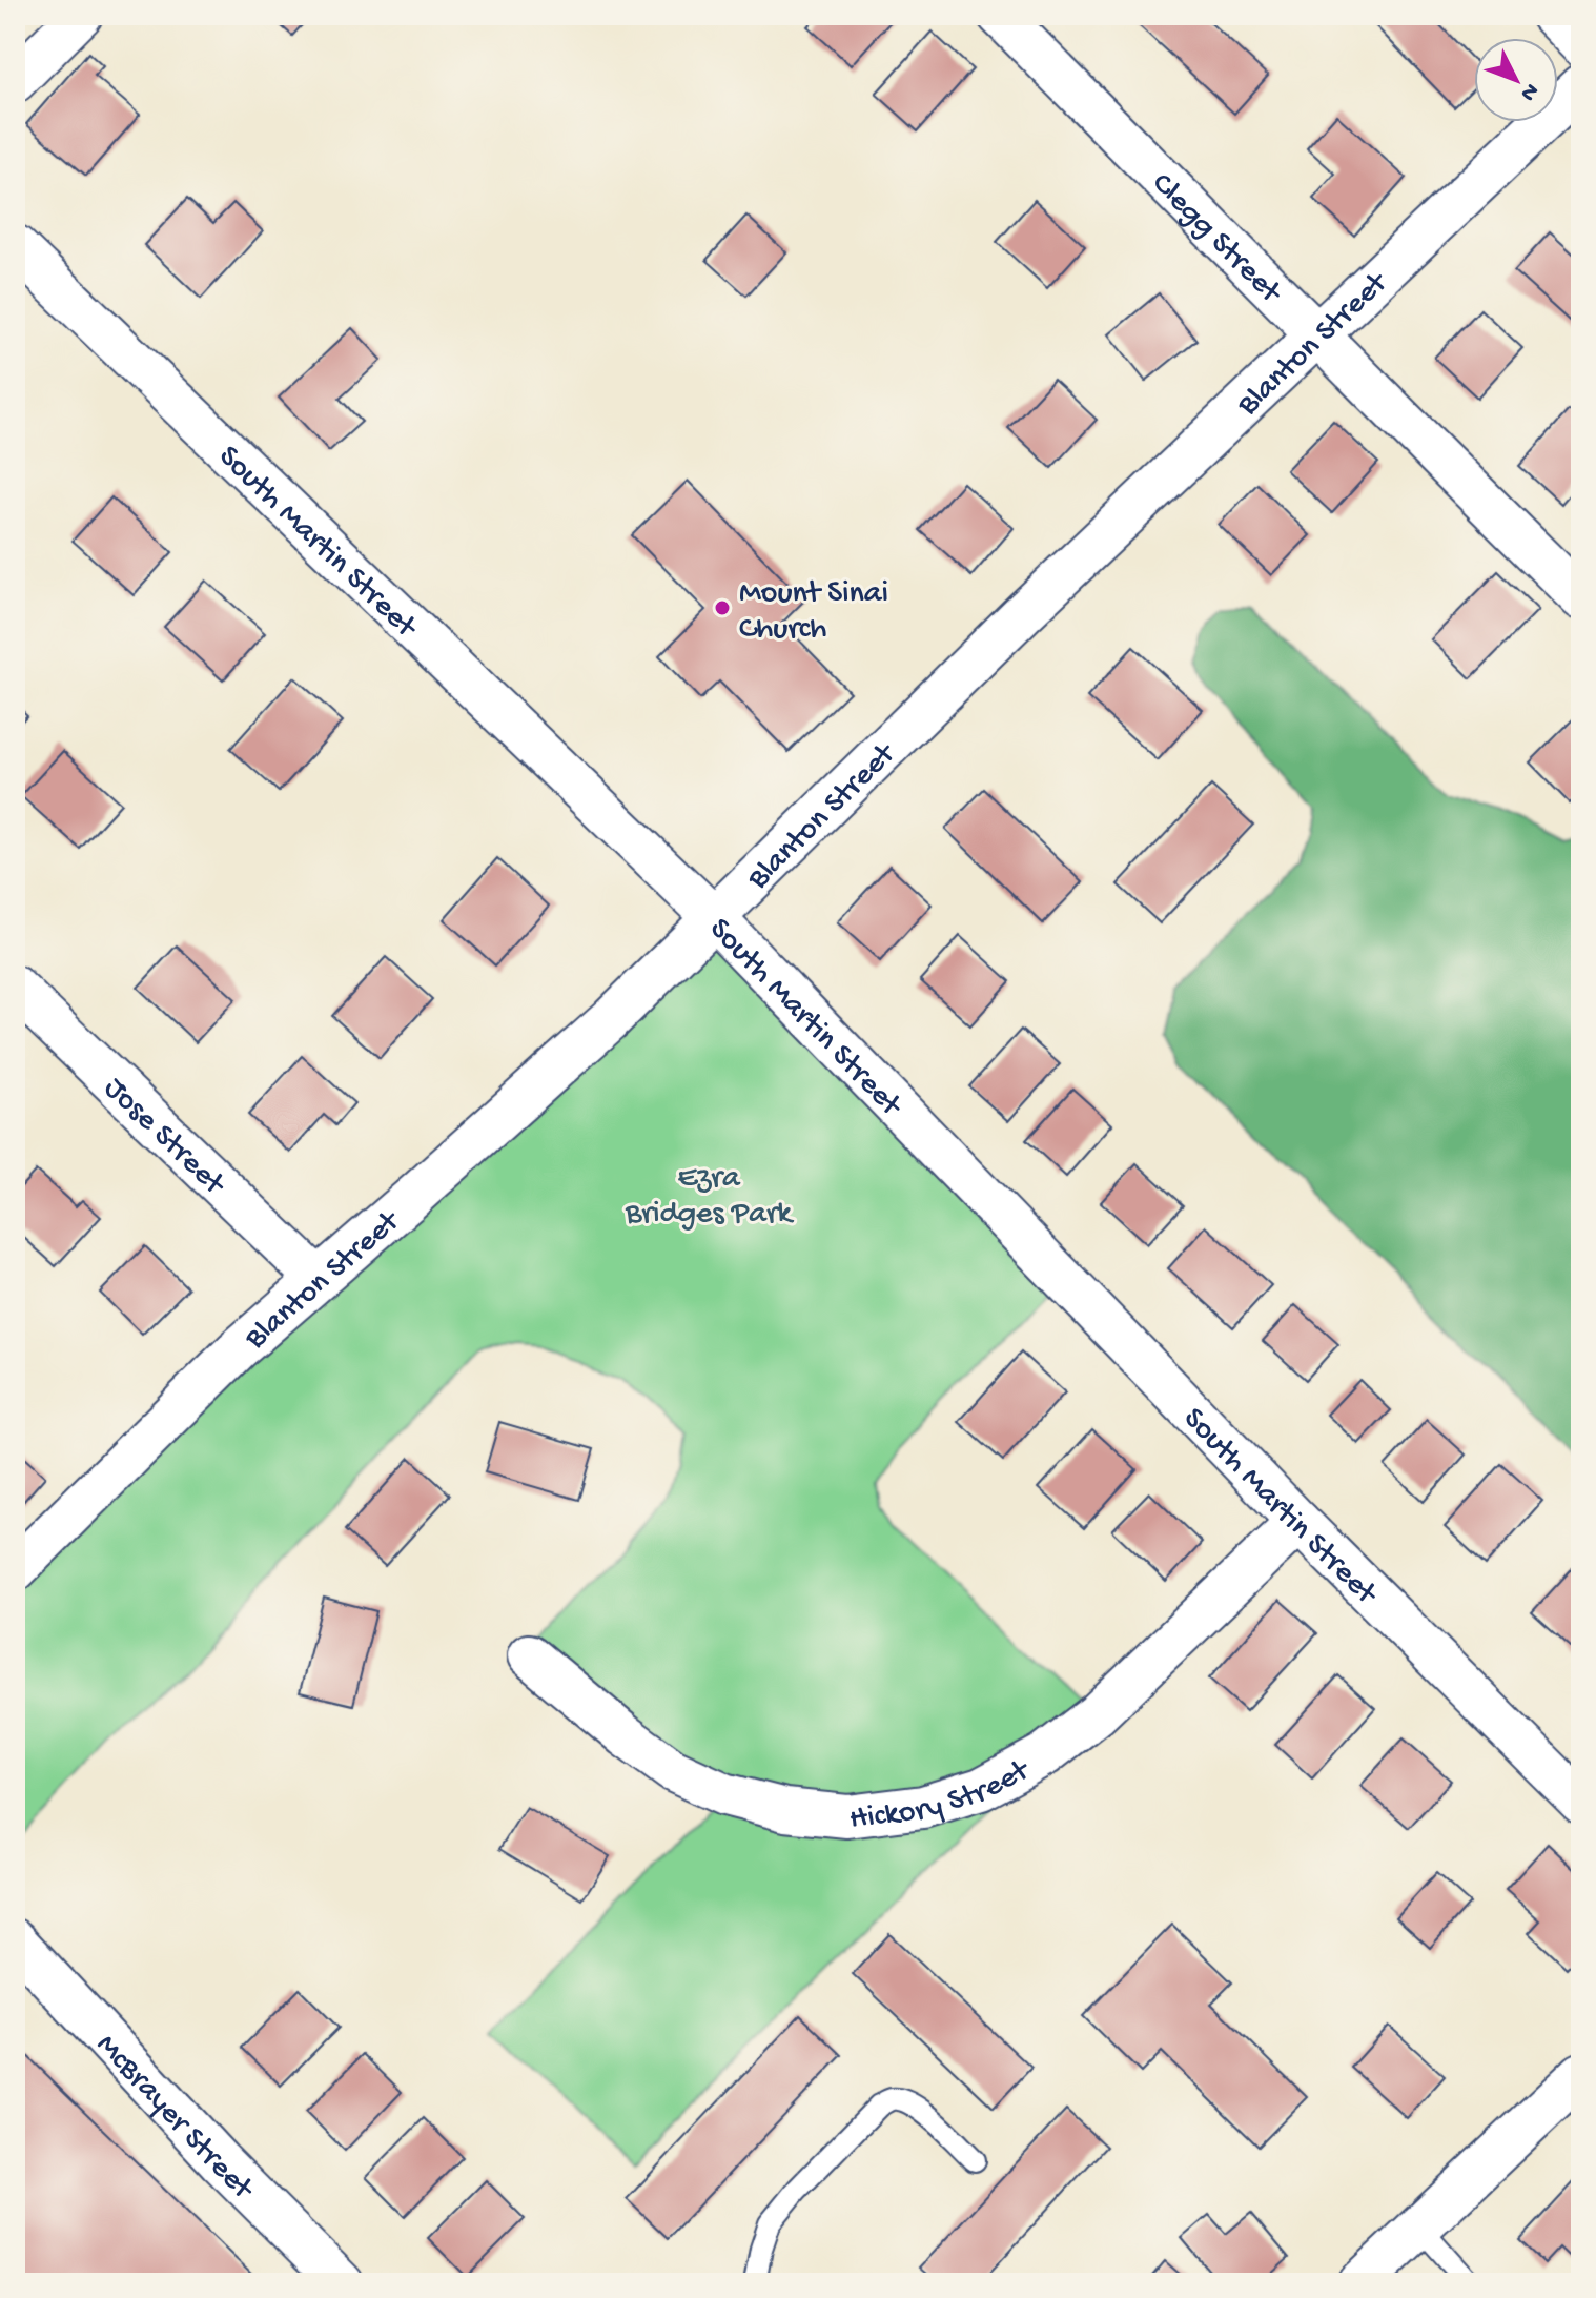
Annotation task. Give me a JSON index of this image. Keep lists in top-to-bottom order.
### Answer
{
  "streets": {
    "street": [
      "Clegg Street",
      "Blanton Street",
      "South Martin Street",
      "Jose Street",
      "Hickory Street",
      "McBrayer Street"
    ]
  },
  "crossings": [
    ["Clegg Street", "Blanton Street"],
    ["Blanton Street", "South Martin Street"],
    ["Blanton Street", "Jose Street"],
    ["South Martin Street", "Hickory Street"]
  ],
  "parks": ["Ezra Bridges Park"],
  "places": ["Mount Sinai Church"],
  "north": "bottom right"
}
